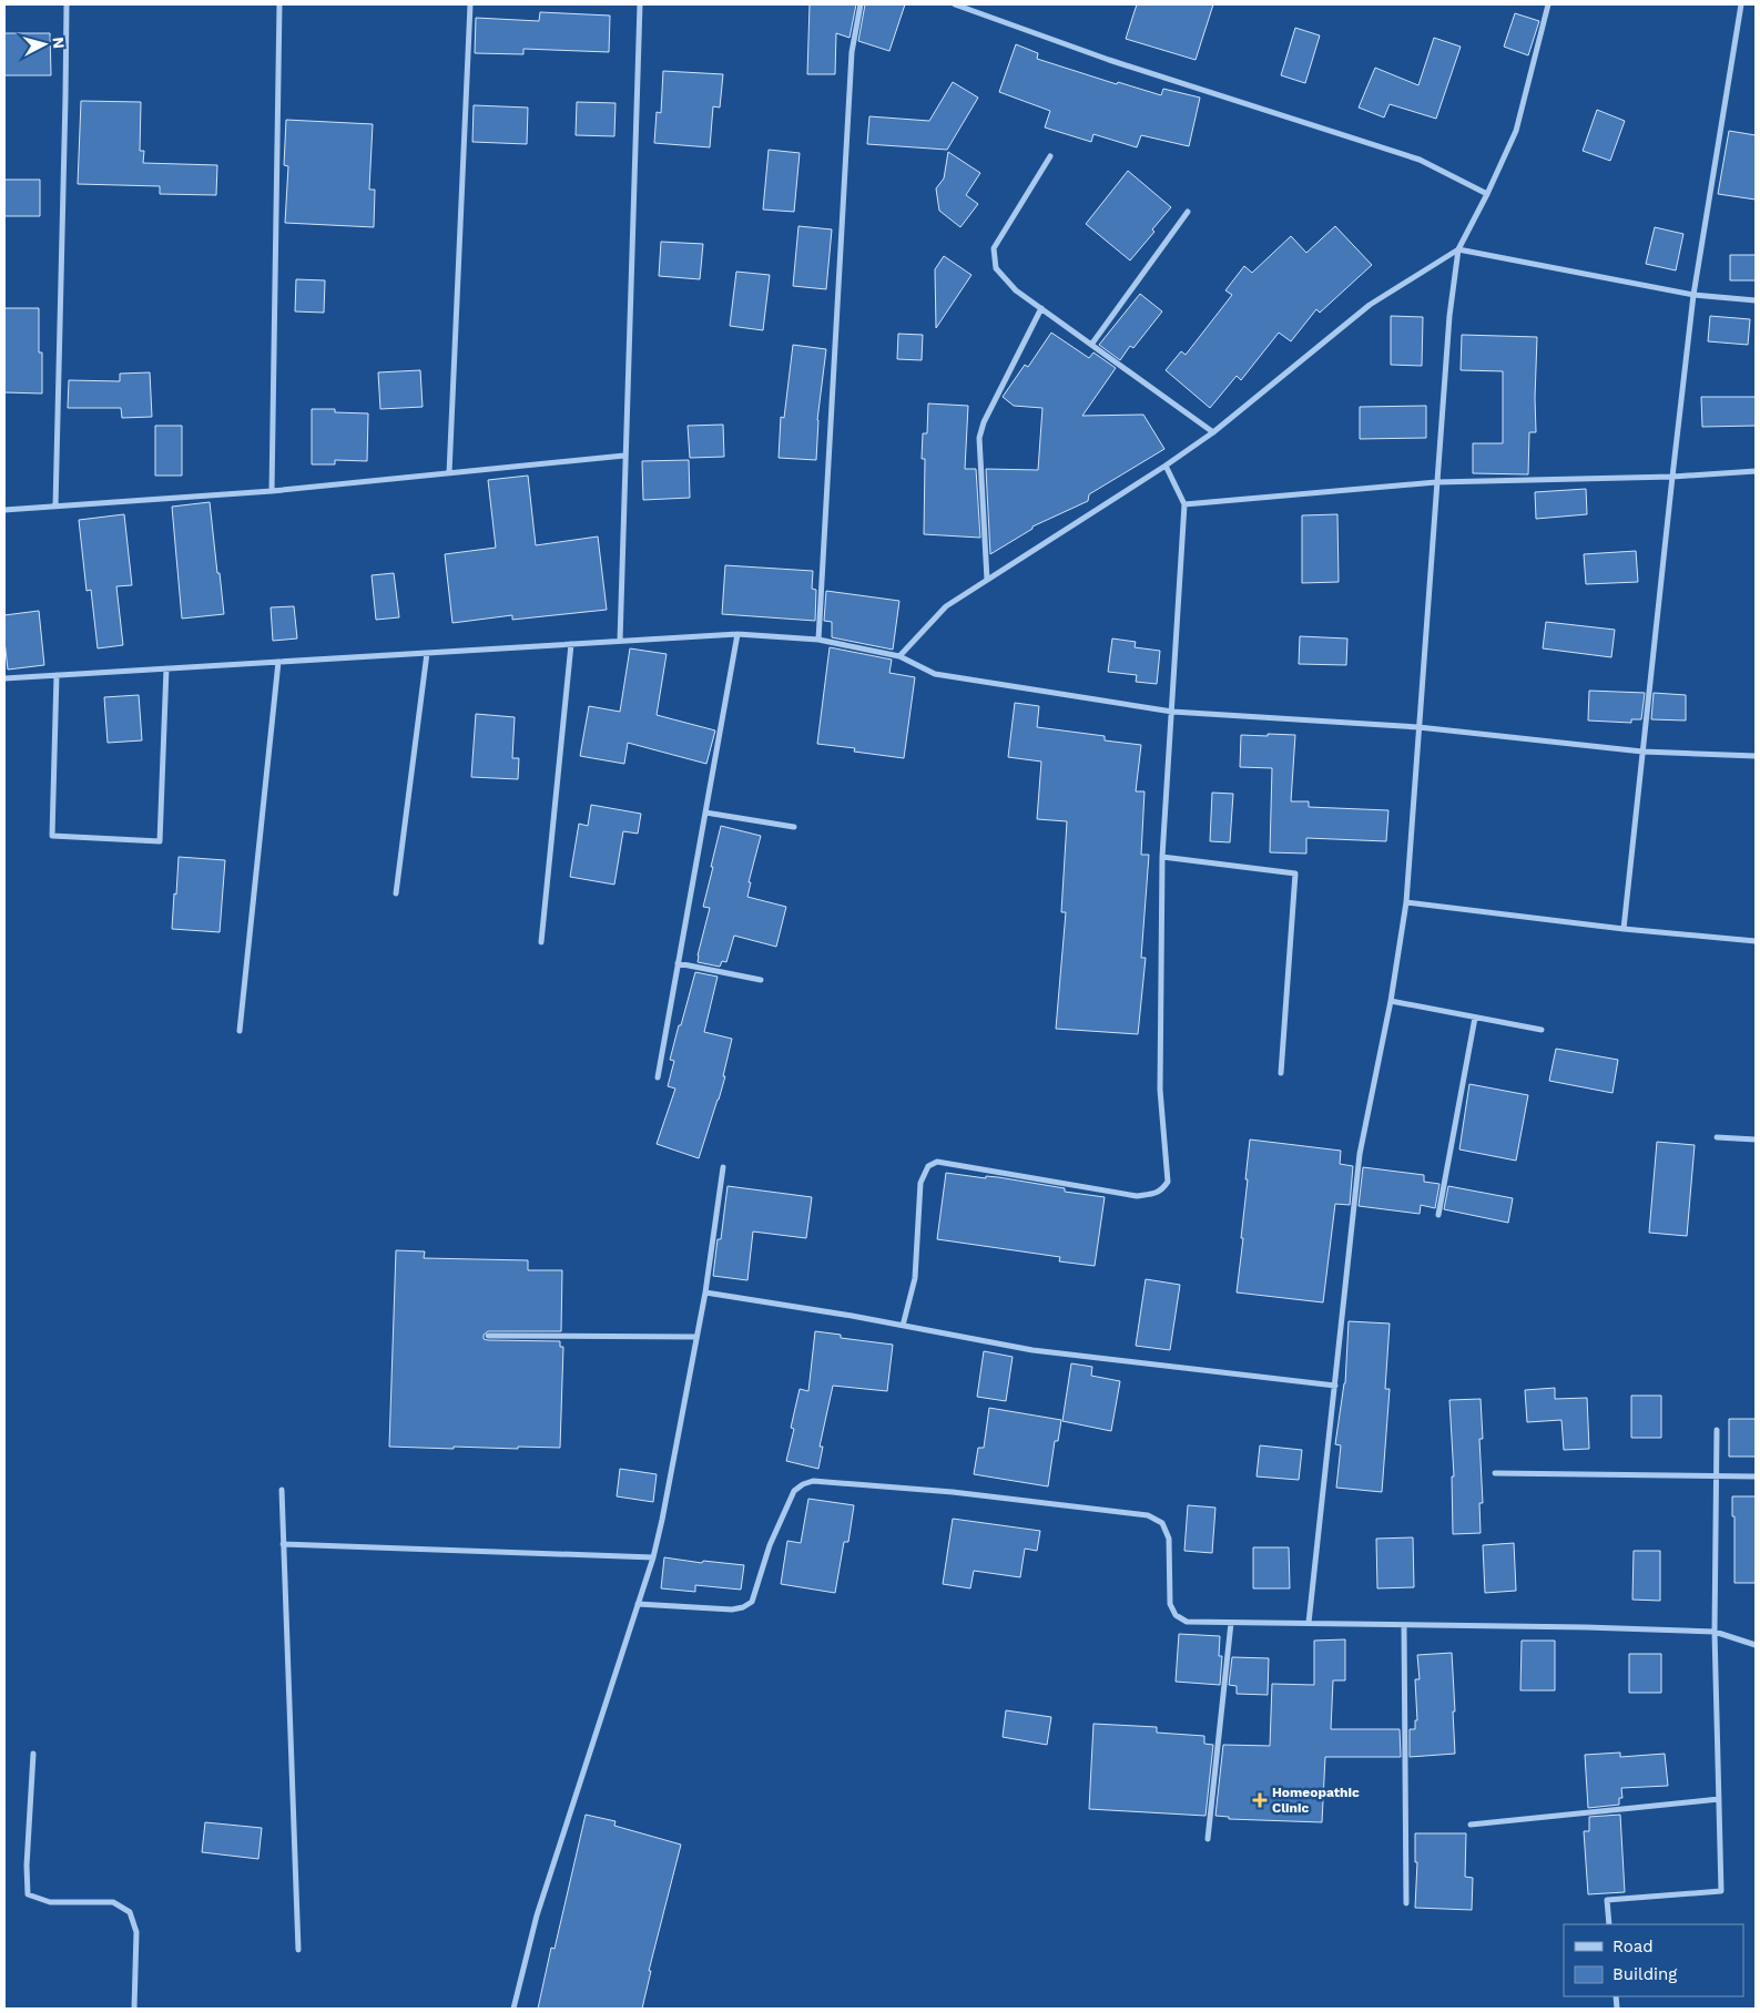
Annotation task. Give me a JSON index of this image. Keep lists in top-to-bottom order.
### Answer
{
  "places": {
    "health": ["Homeopathic Clinic"]
  },
  "legend": ["Road", "Building"],
  "north": "right"
}
